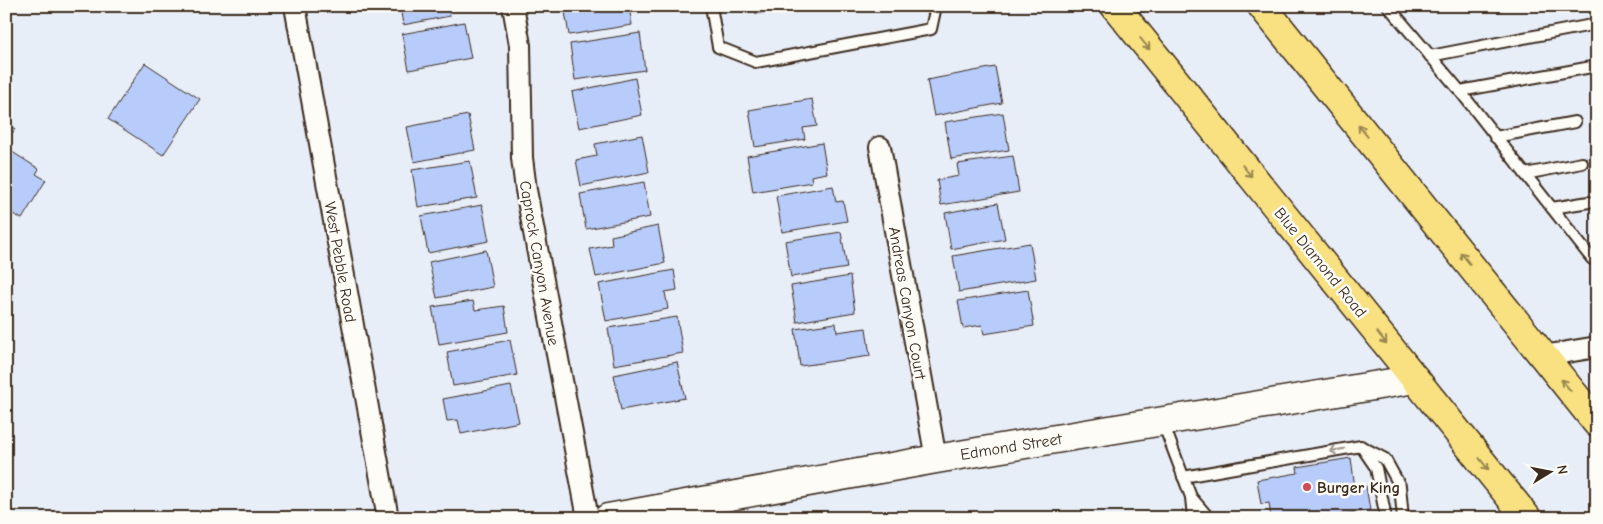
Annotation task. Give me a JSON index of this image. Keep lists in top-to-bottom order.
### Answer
{
  "streets": {
    "highway": ["Blue Diamond Road"],
    "street": [
      "West Pebble Road",
      "Caprock Canyon Avenue",
      "Andreas Canyon Court",
      "Edmond Street"
    ]
  },
  "crossings": [
    ["Blue Diamond Road", "Edmond Street"],
    ["Andreas Canyon Court", "Edmond Street"]
  ],
  "places": ["Burger King"],
  "north": "right"
}
